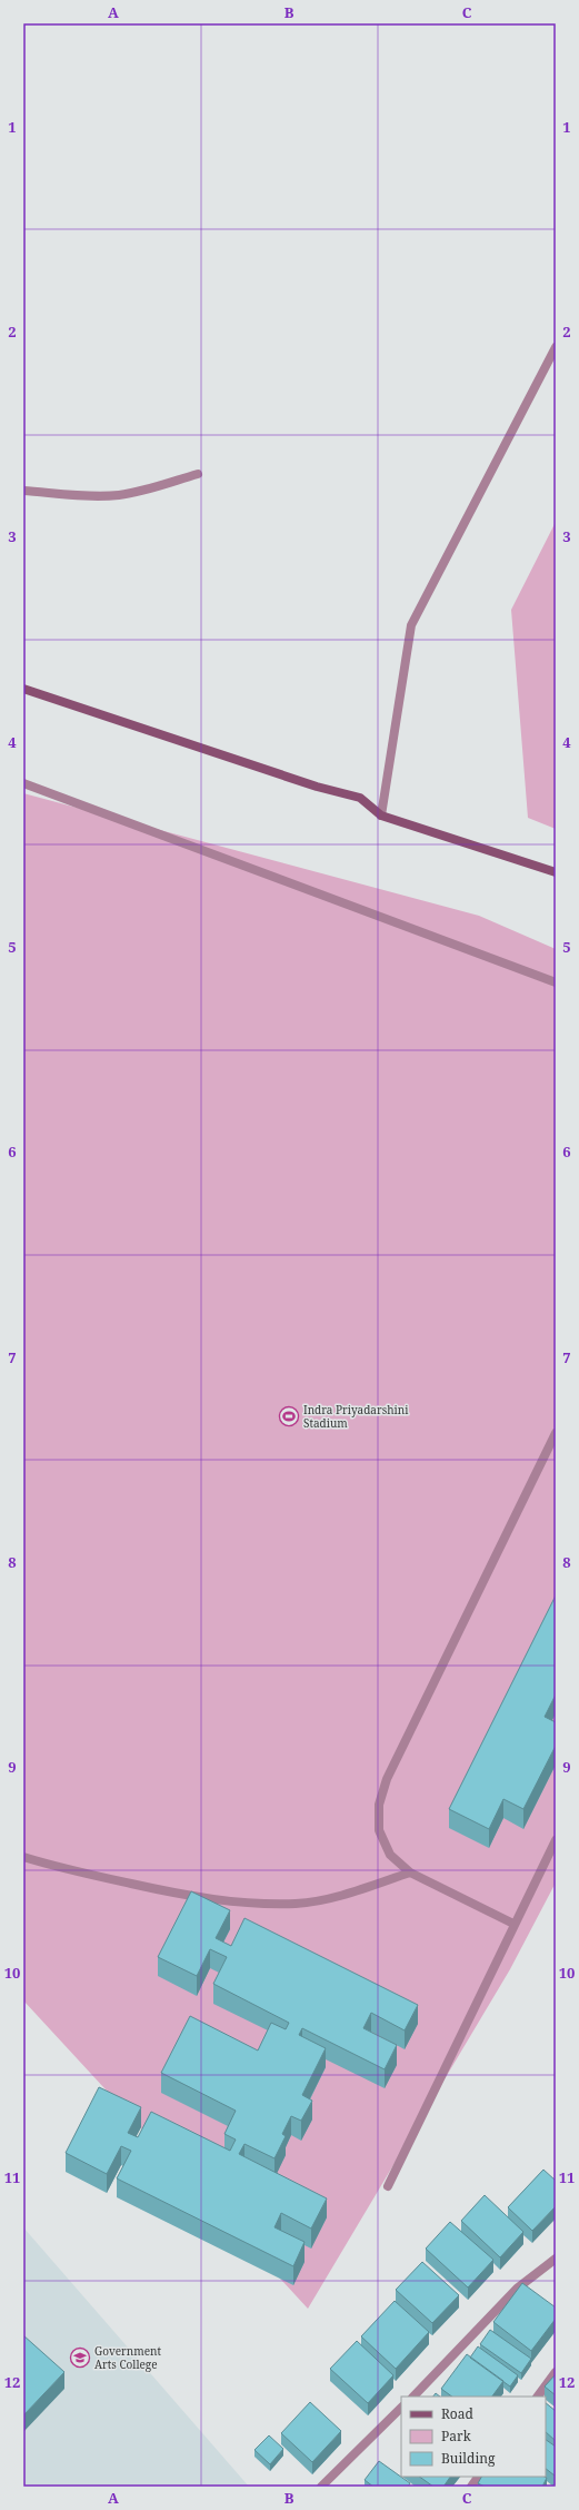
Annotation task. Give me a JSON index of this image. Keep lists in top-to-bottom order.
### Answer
{
  "places": {
    "sports": ["Indra Priyadarshini Stadium"],
    "school or university": ["Government Arts College"]
  },
  "legend": ["Road", "Park", "Building"],
  "grid": {
    "columns": ["A", "B", "C"],
    "rows": [
      "1",
      "2",
      "3",
      "4",
      "5",
      "6",
      "7",
      "8",
      "9",
      "10",
      "11",
      "12"
    ]
  }
}
